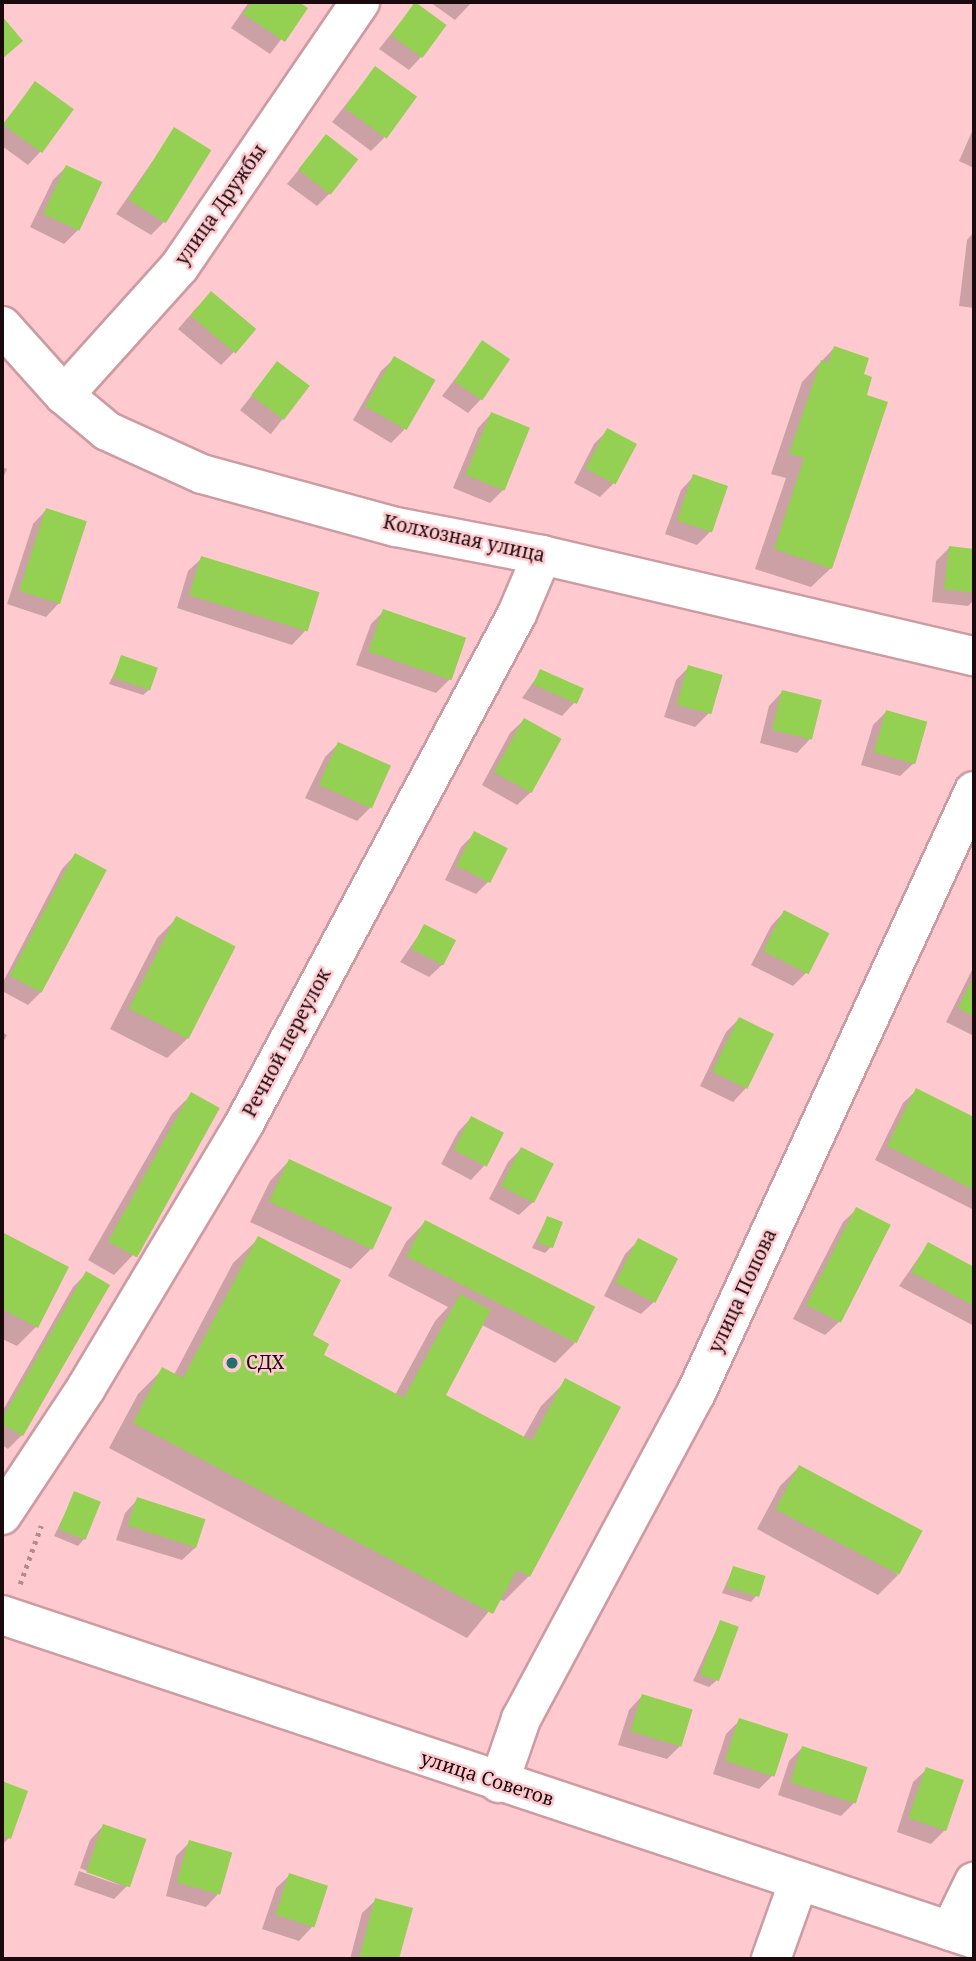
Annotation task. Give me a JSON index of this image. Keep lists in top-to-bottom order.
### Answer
{
  "streets": {
    "street": [
      "улица Дружбы",
      "Колхозная улица",
      "Речной переулок",
      "улица Попова",
      "улица Советов"
    ]
  },
  "crossings": [
    ["улица Дружбы", "Колхозная улица"],
    ["Колхозная улица", "Речной переулок"],
    ["улица Попова", "улица Советов"]
  ],
  "places": ["СДХ"]
}
